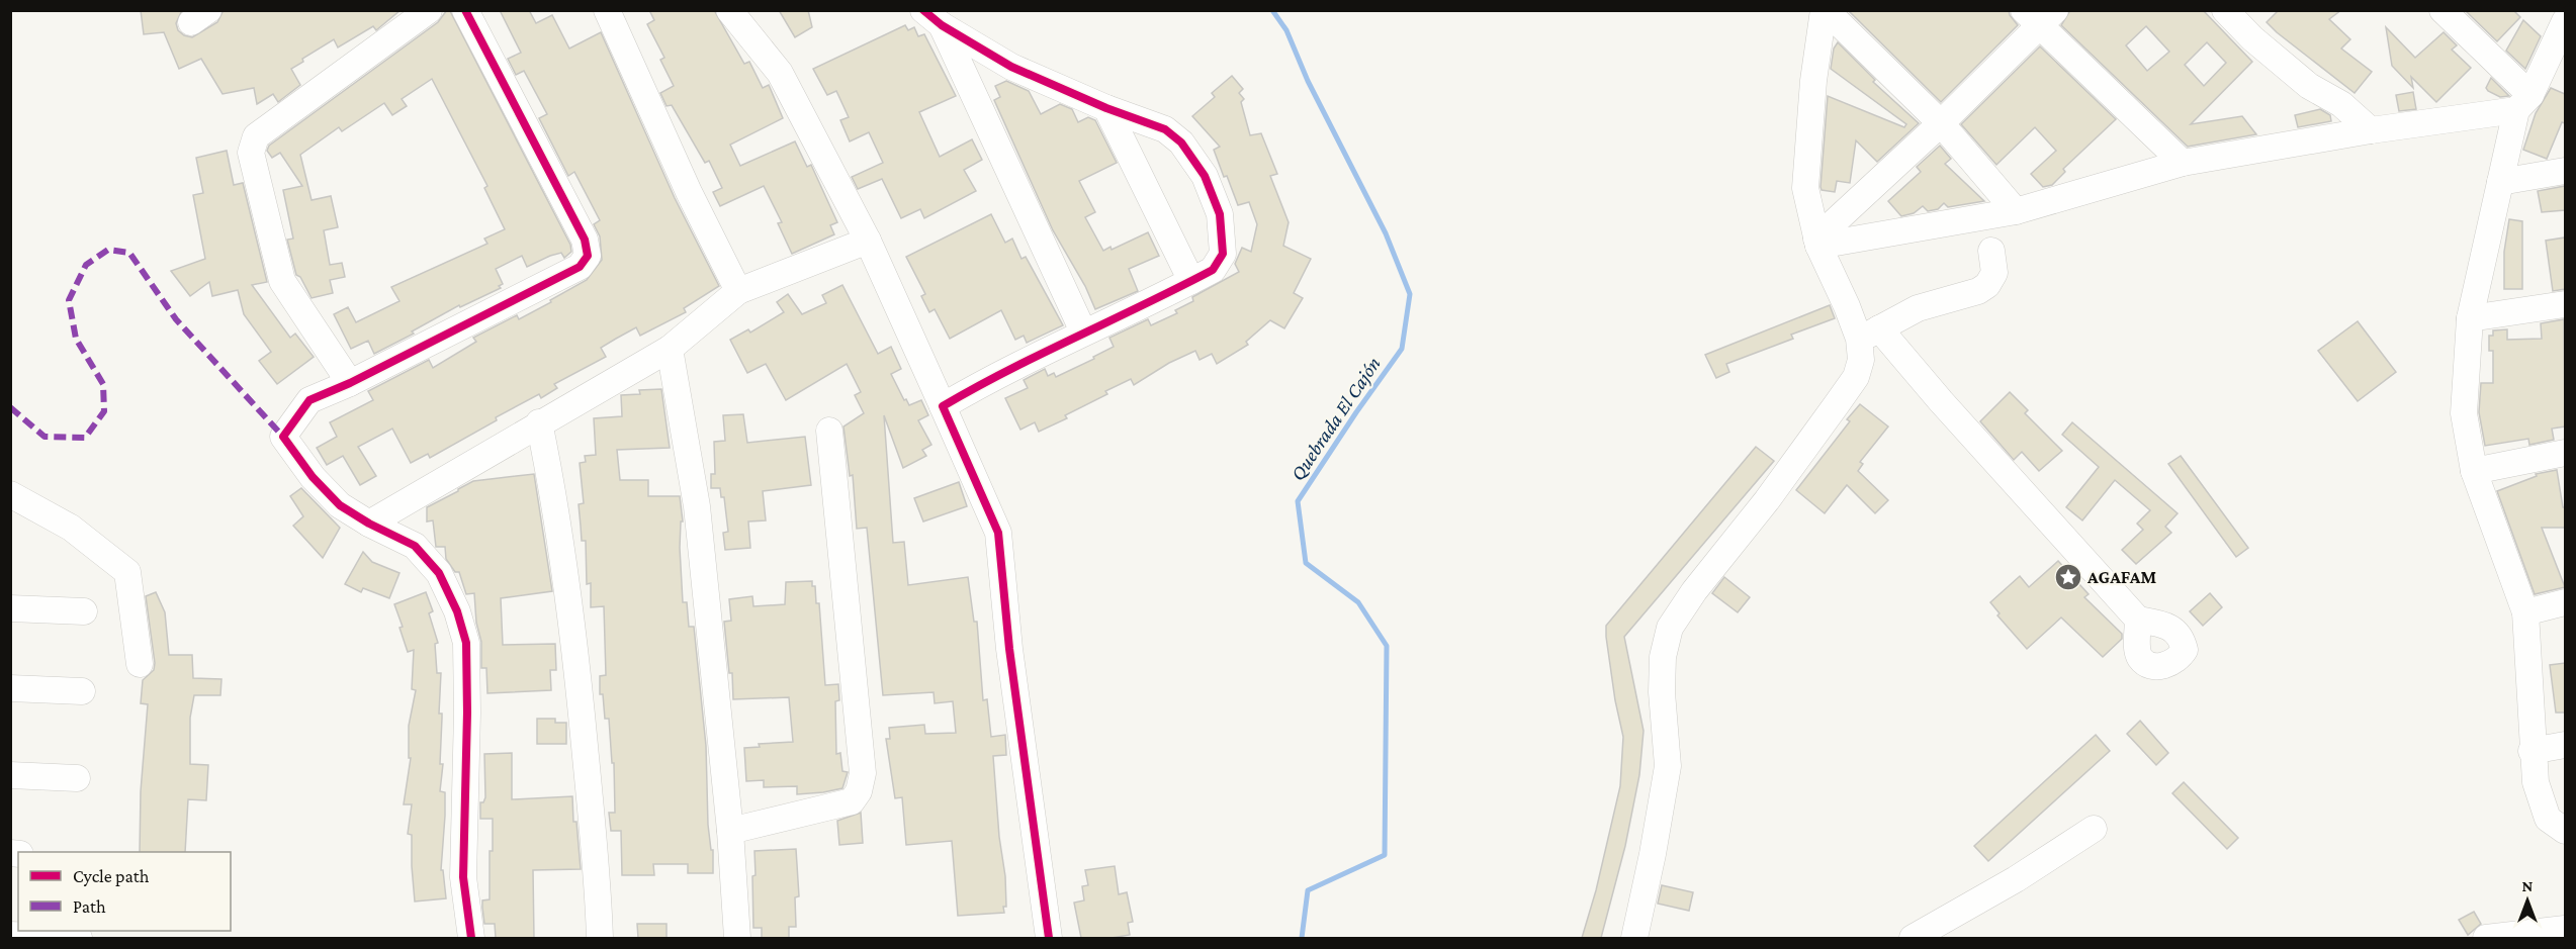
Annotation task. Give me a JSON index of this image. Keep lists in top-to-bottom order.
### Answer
{
  "water": ["Quebrada El Cajón"],
  "places": {
    "place": ["AGAFAM"]
  },
  "legend": ["Cycle path", "Path"],
  "north": "top"
}
